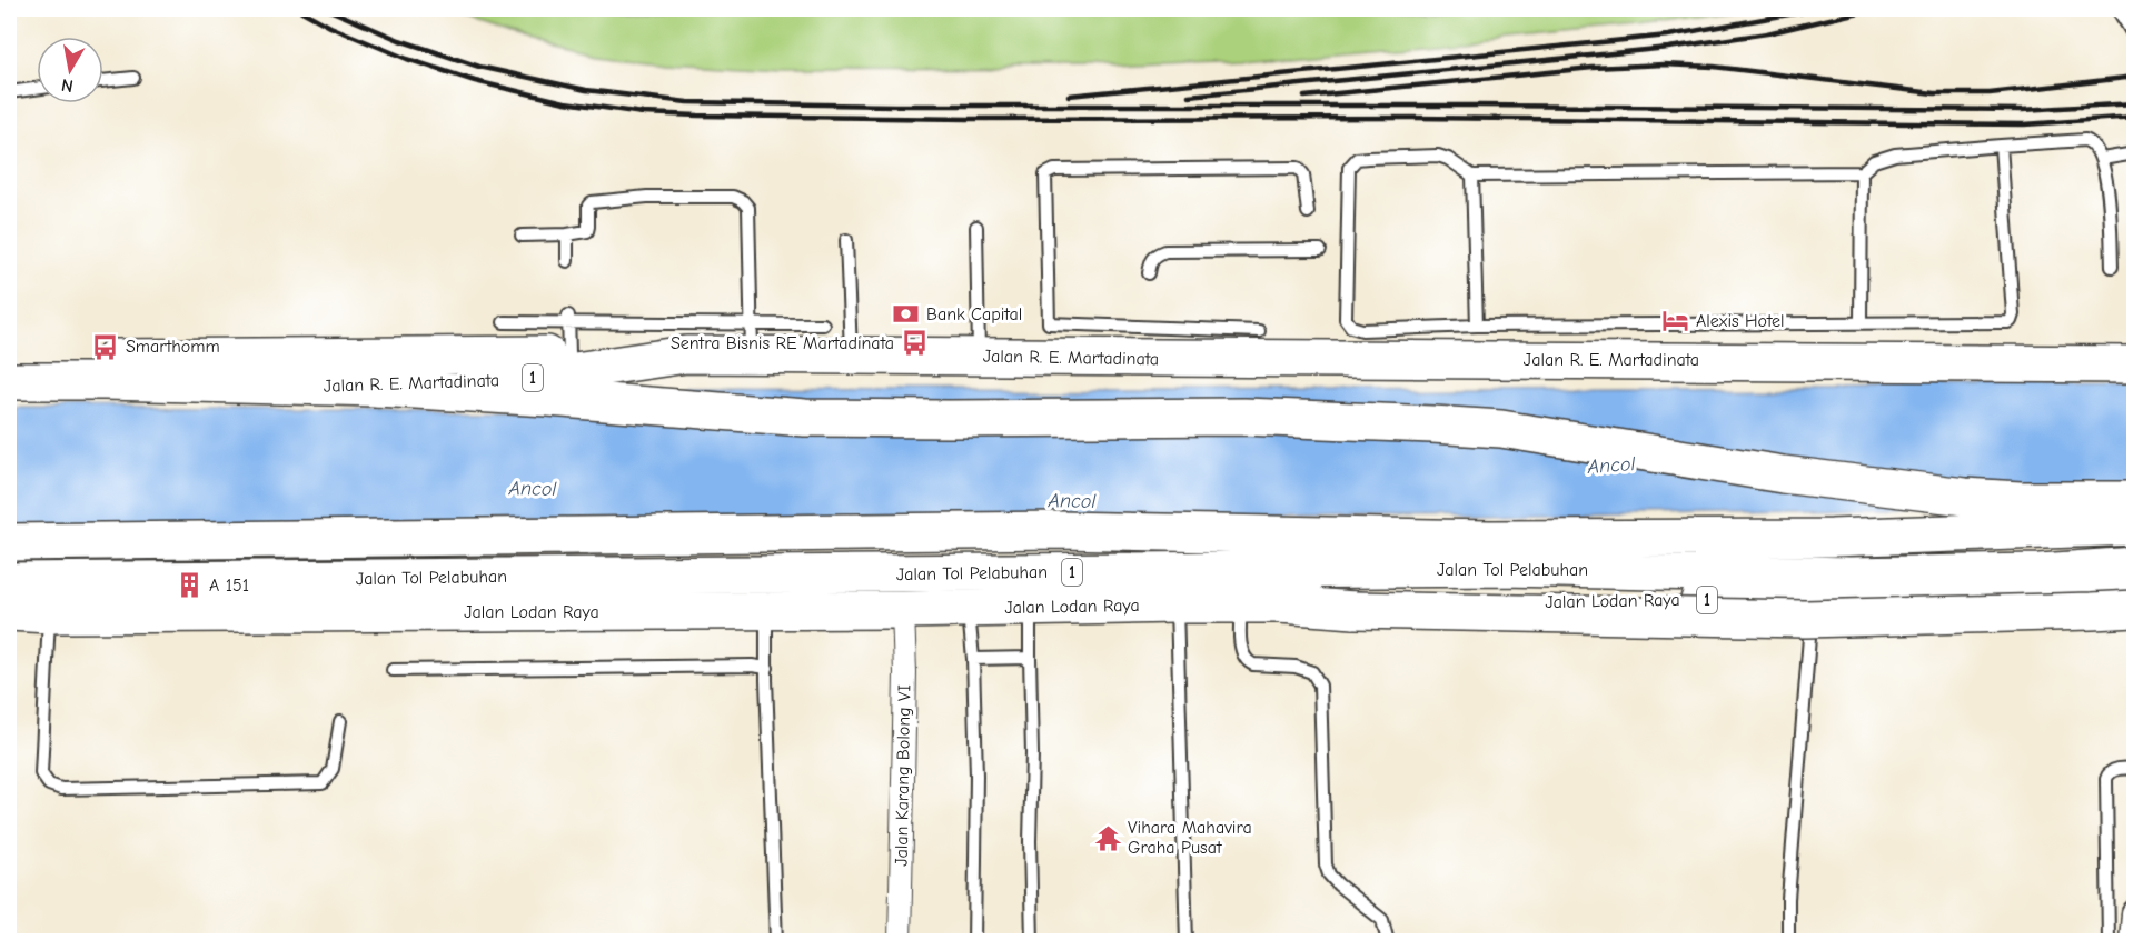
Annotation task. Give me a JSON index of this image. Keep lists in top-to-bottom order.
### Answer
{
  "streets": {
    "highway": [
      "Jalan R. E. Martadinata",
      "1",
      "Jalan Tol Pelabuhan",
      "Jalan Lodan Raya"
    ],
    "street": ["Jalan Karang Bolong VI"]
  },
  "crossings": [
    ["Jalan Lodan Raya", "Jalan Karang Bolong VI"]
  ],
  "water": ["Ancol"],
  "places": {
    "bank": ["Bank Capital"],
    "hotel": ["Alexis Hotel"],
    "bus stop": ["Sentra Bisnis RE Martadinata", "Smarthomm"],
    "building": ["A 151"],
    "temple": ["Vihara Mahavira Graha Pusat"]
  },
  "north": "bottom"
}
